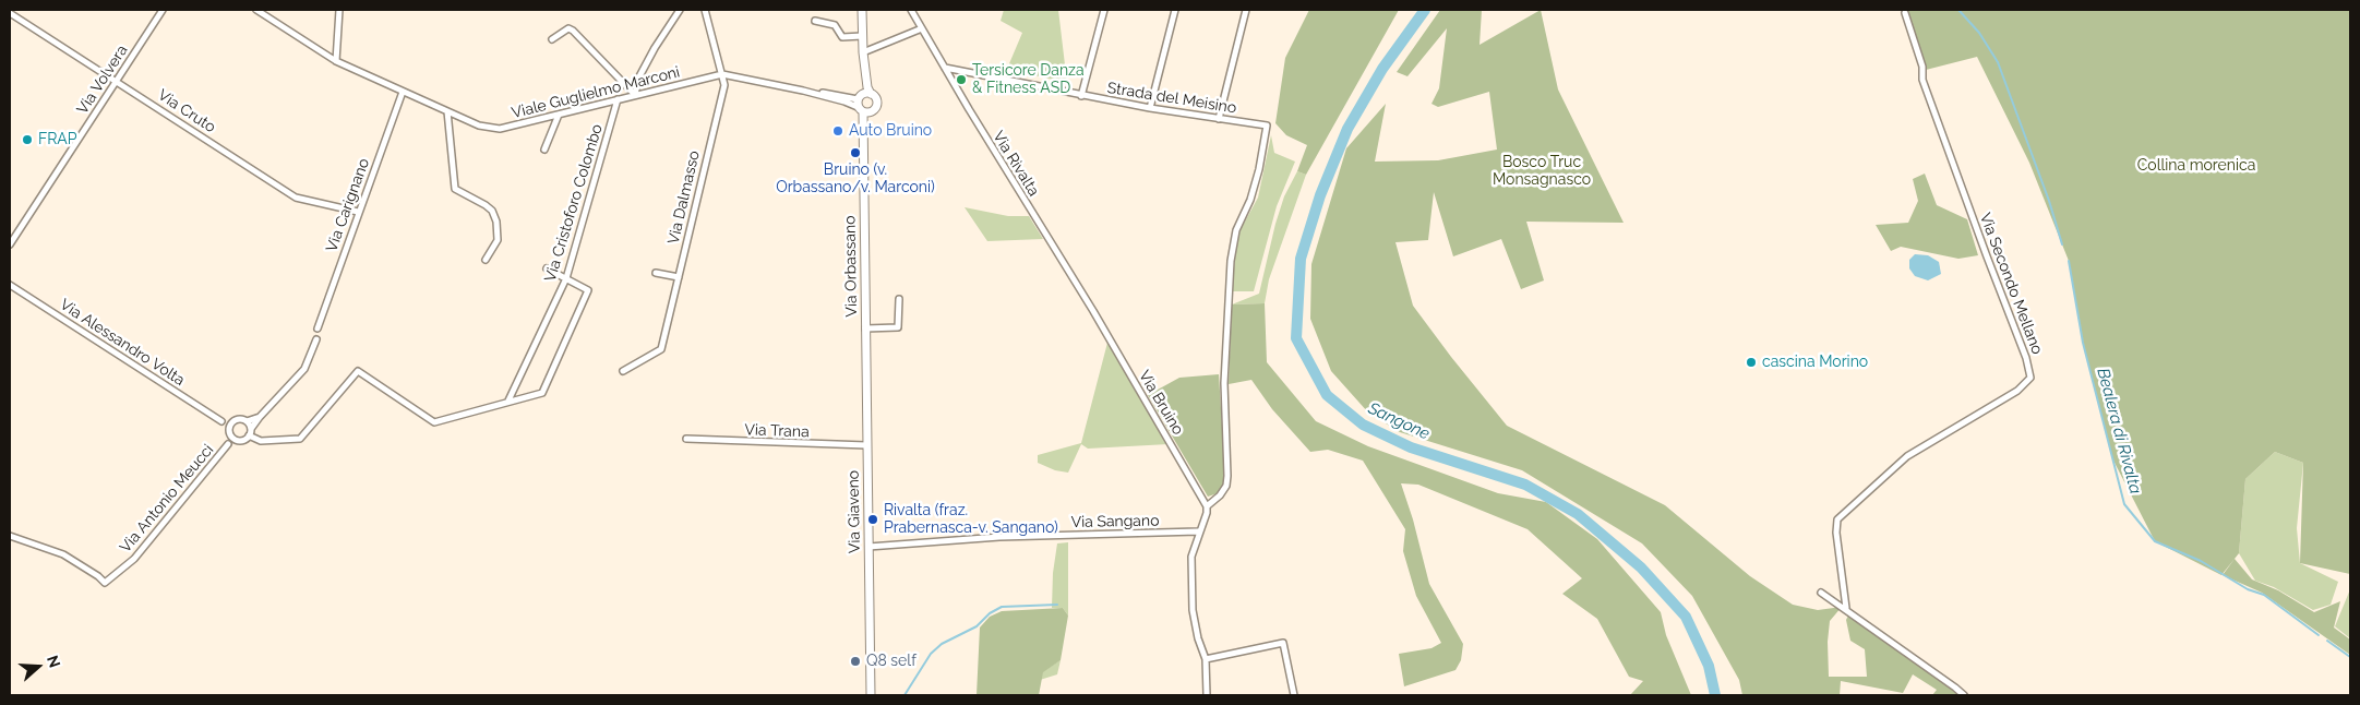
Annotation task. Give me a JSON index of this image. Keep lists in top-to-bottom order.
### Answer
{
  "streets": {
    "main road": ["Via Orbassano", "Via Giaveno"],
    "street": [
      "Via Volvera",
      "Viale Guglielmo Marconi",
      "Strada del Meisino",
      "Via Cruto",
      "Via Rivalta",
      "Via Dalmasso",
      "Via Cristoforo Colombo",
      "Via Carignano",
      "Via Secondo Mellano",
      "Via Alessandro Volta",
      "Via Bruino",
      "Via Trana",
      "Via Antonio Meucci",
      "Via Sangano"
    ]
  },
  "crossings": [
    ["Via Volvera", "Via Cruto"],
    ["Viale Guglielmo Marconi", "Via Dalmasso"],
    ["Viale Guglielmo Marconi", "Via Cristoforo Colombo"],
    ["Viale Guglielmo Marconi", "Via Carignano"],
    ["Viale Guglielmo Marconi", "Via Orbassano"],
    ["Strada del Meisino", "Via Rivalta"],
    ["Strada del Meisino", "Via Bruino"],
    ["Via Cruto", "Via Carignano"],
    ["Via Rivalta", "Via Bruino"],
    ["Via Orbassano", "Via Giaveno"],
    ["Via Trana", "Via Giaveno"],
    ["Via Giaveno", "Via Sangano"]
  ],
  "water": ["Sangone", "Bealera di Rivalta"],
  "parks": ["Bosco Truc Monsagnasco", "Collina morenica"],
  "places": [
    "Tersicore Danza & Fitness ASD",
    "Auto Bruino",
    "FRAP",
    "Bruino (v. Orbassano/v. Marconi)",
    "cascina Morino",
    "Rivalta (fraz. Prabernasca-v. Sangano)",
    "Q8 self"
  ],
  "north": "right"
}
